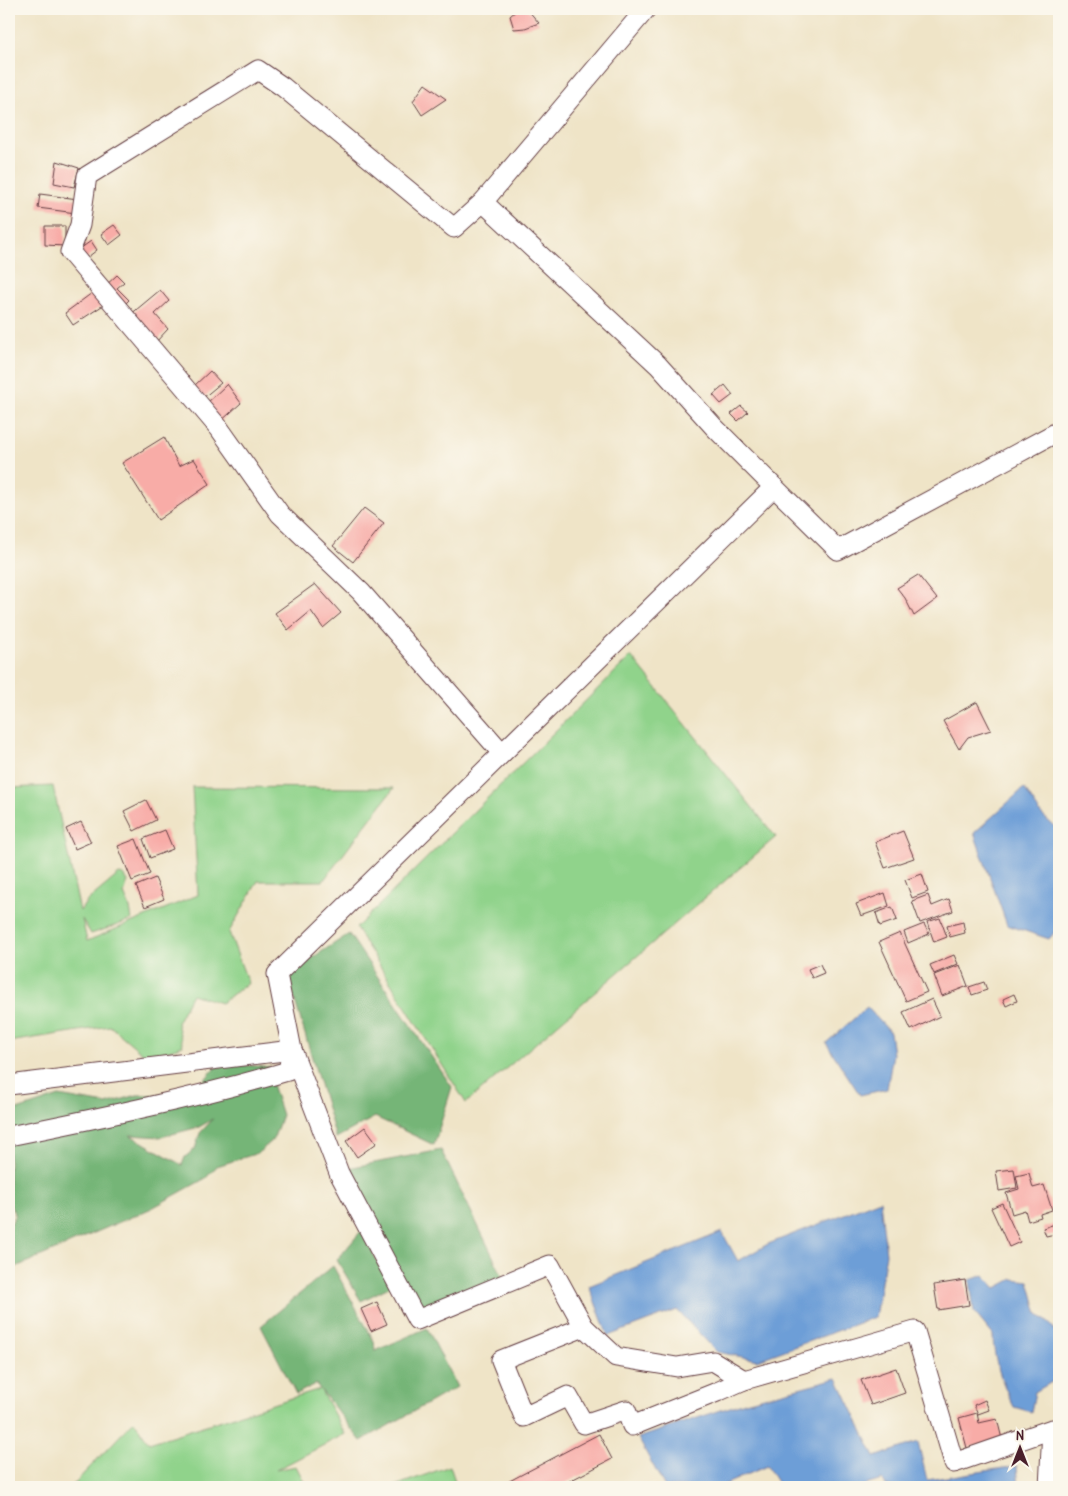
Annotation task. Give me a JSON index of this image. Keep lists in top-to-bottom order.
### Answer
{
  "north": "top"
}
